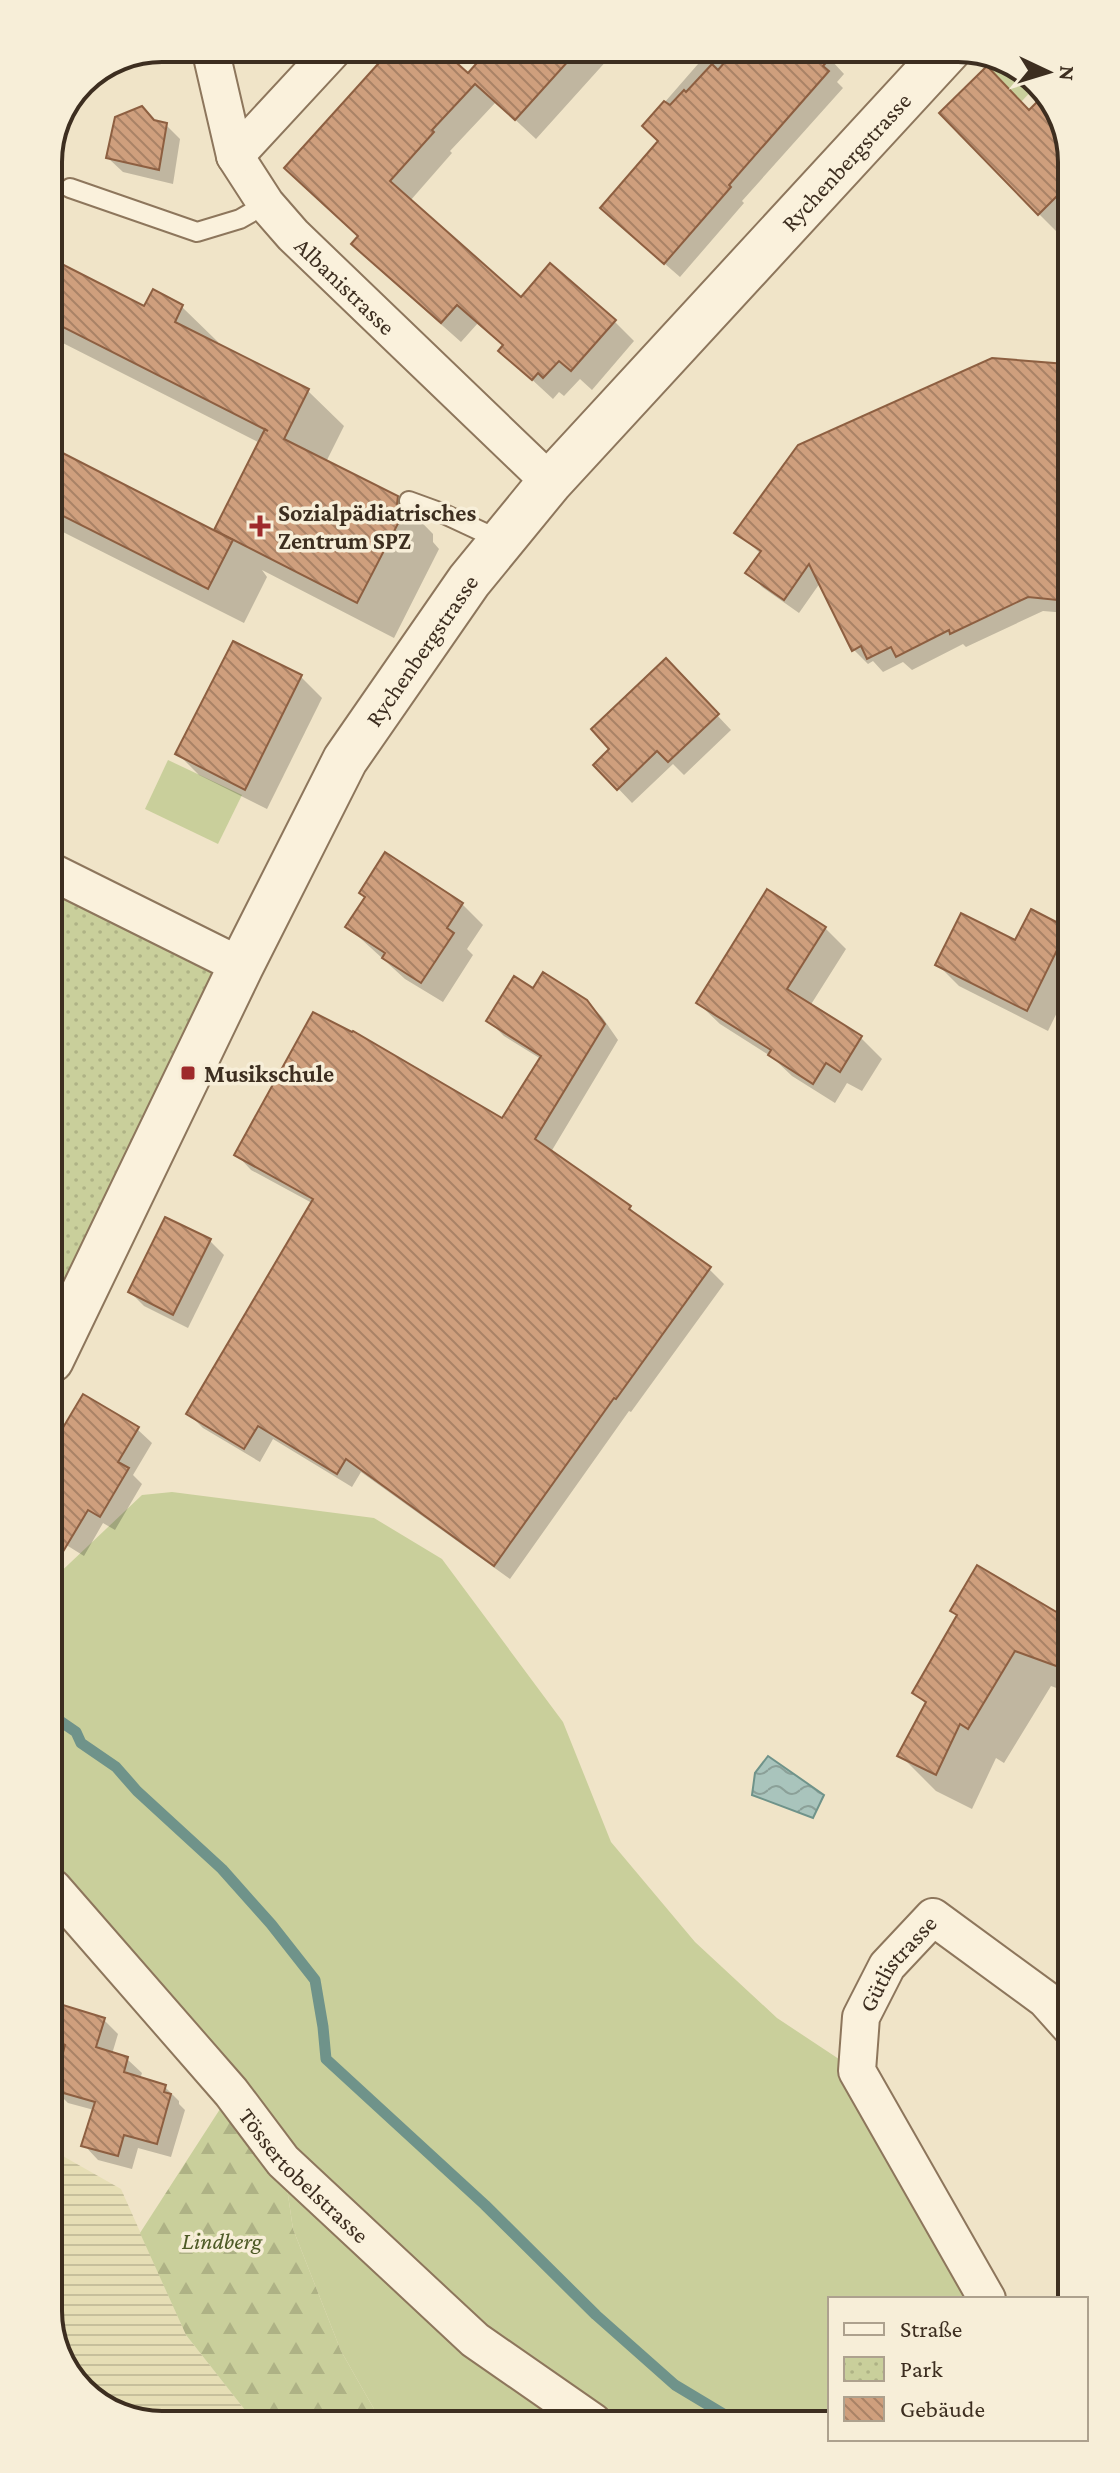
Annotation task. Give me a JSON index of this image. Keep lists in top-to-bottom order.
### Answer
{
  "streets": {
    "street": [
      "Rychenbergstrasse",
      "Albanistrasse",
      "Gütlistrasse",
      "Tössertobelstrasse"
    ]
  },
  "crossings": [
    ["Rychenbergstrasse", "Albanistrasse"]
  ],
  "parks": ["Lindberg"],
  "places": {
    "health": ["Sozialpädiatrisches Zentrum SPZ"],
    "transit": ["Musikschule"]
  },
  "legend": ["Straße", "Park", "Gebäude"],
  "north": "right"
}
